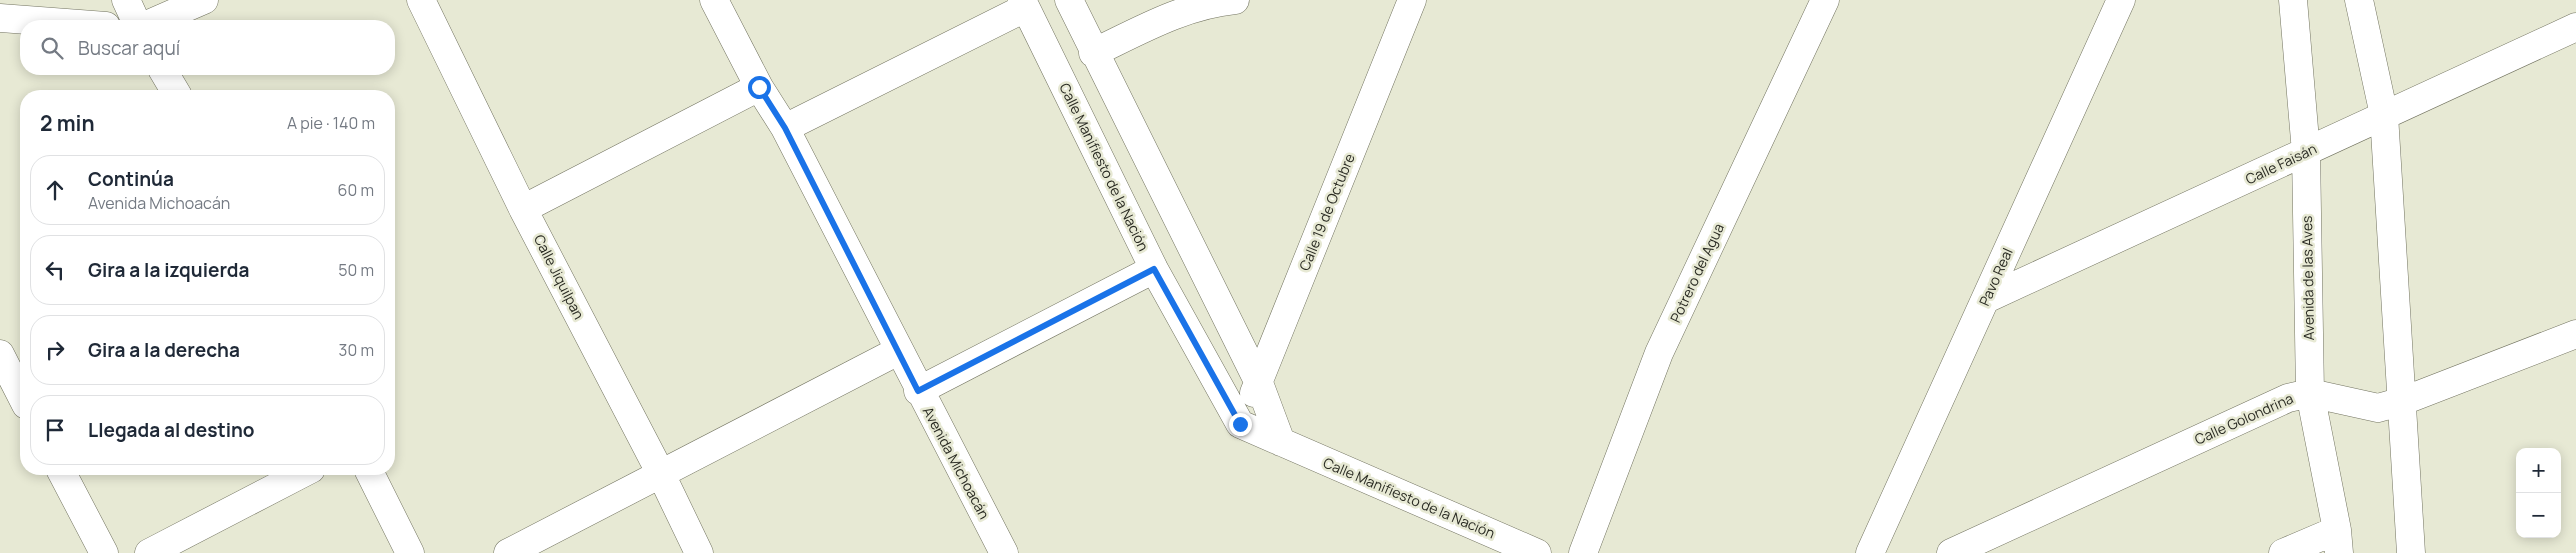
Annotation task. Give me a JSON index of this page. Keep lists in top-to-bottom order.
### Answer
{
  "streets": {
    "street": [
      "Calle Faisán",
      "Calle Manifiesto de la Nación",
      "Calle 19 de Octubre",
      "Potrero del Agua",
      "Calle Jiquilpan",
      "Pavo Real",
      "Avenida de las Aves",
      "Calle Golondrina",
      "Avenida Michoacán"
    ]
  },
  "crossings": [
    ["Calle Faisán", "Pavo Real"],
    ["Calle Faisán", "Avenida de las Aves"],
    ["Calle Manifiesto de la Nación", "Calle 19 de Octubre"],
    ["Avenida de las Aves", "Calle Golondrina"]
  ],
  "page": {
    "search": "Buscar aquí",
    "heading": ["2 min", "A pie · 140 m"],
    "list": [
      ["Continúa", "Avenida Michoacán", "60 m"],
      ["Gira a la izquierda", "50 m"],
      ["Gira a la derecha", "30 m"],
      "Llegada al destino"
    ],
    "map_buttons": ["+", "−"]
  }
}
